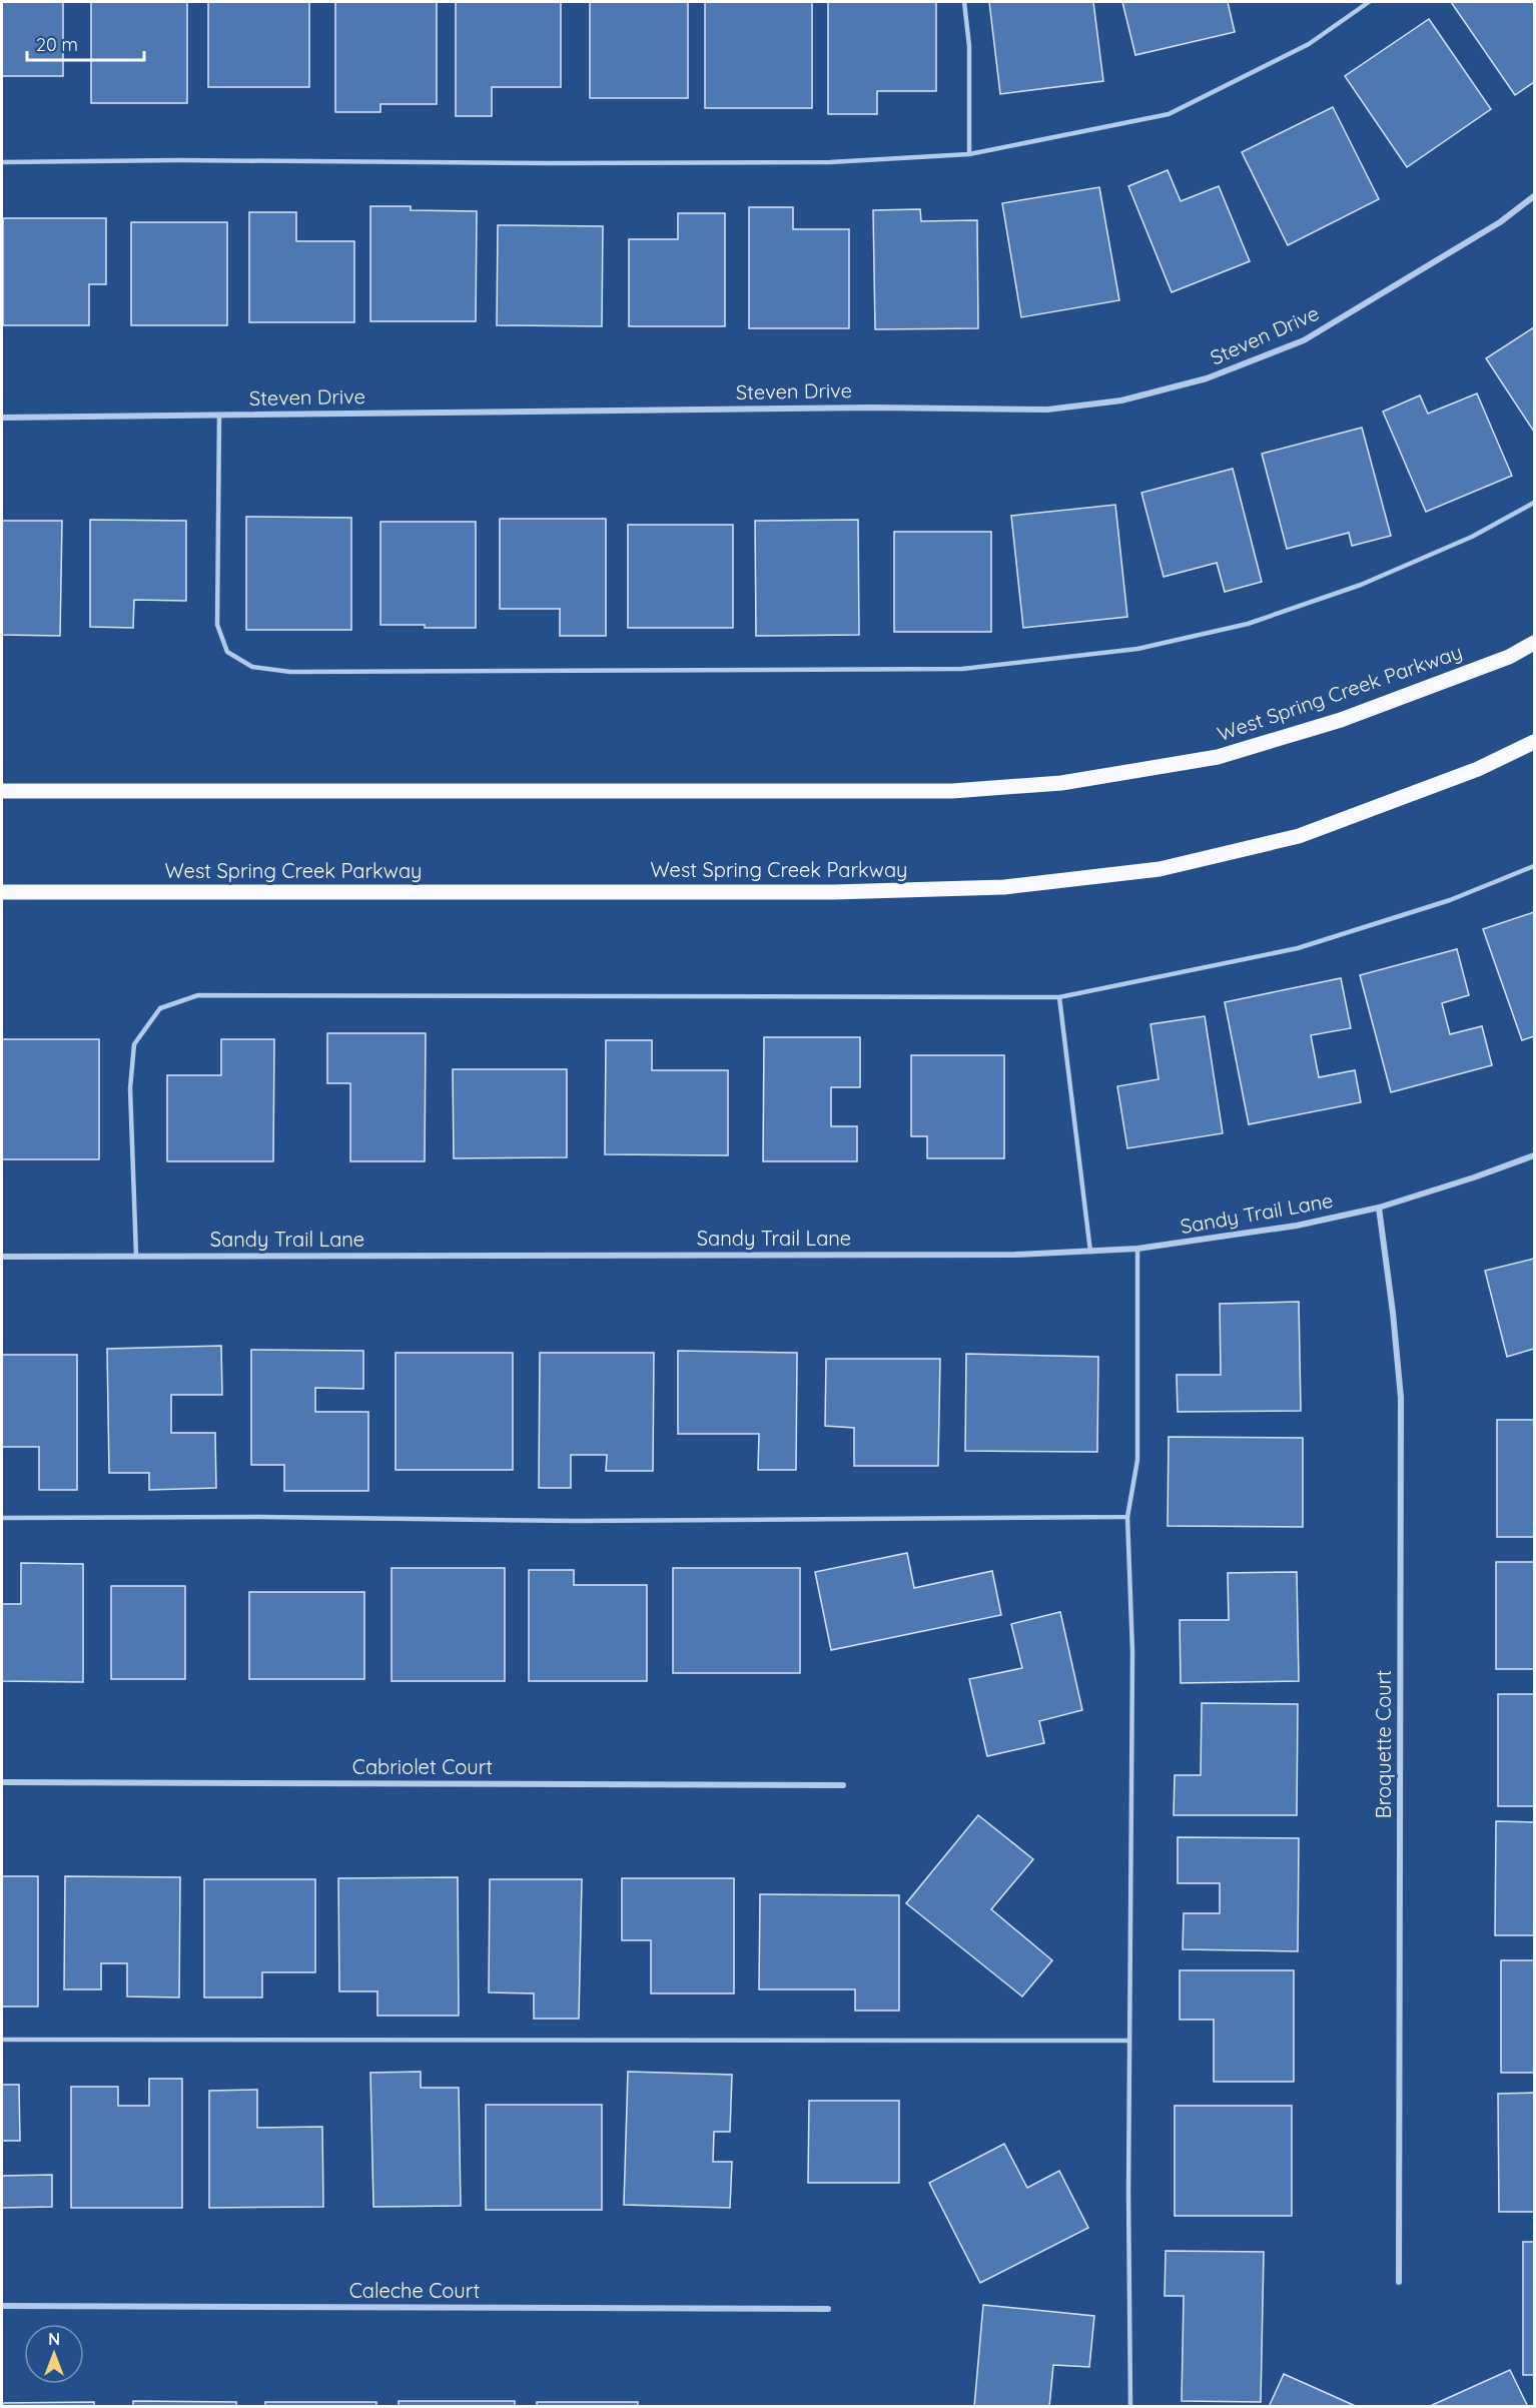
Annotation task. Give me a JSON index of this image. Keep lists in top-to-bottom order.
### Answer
{
  "streets": {
    "main road": ["West Spring Creek Parkway"],
    "street": [
      "Steven Drive",
      "Sandy Trail Lane",
      "Broquette Court",
      "Cabriolet Court",
      "Caleche Court"
    ]
  },
  "crossings": [
    ["Sandy Trail Lane", "Broquette Court"]
  ],
  "scale_bar": "20 m",
  "north": "top"
}
